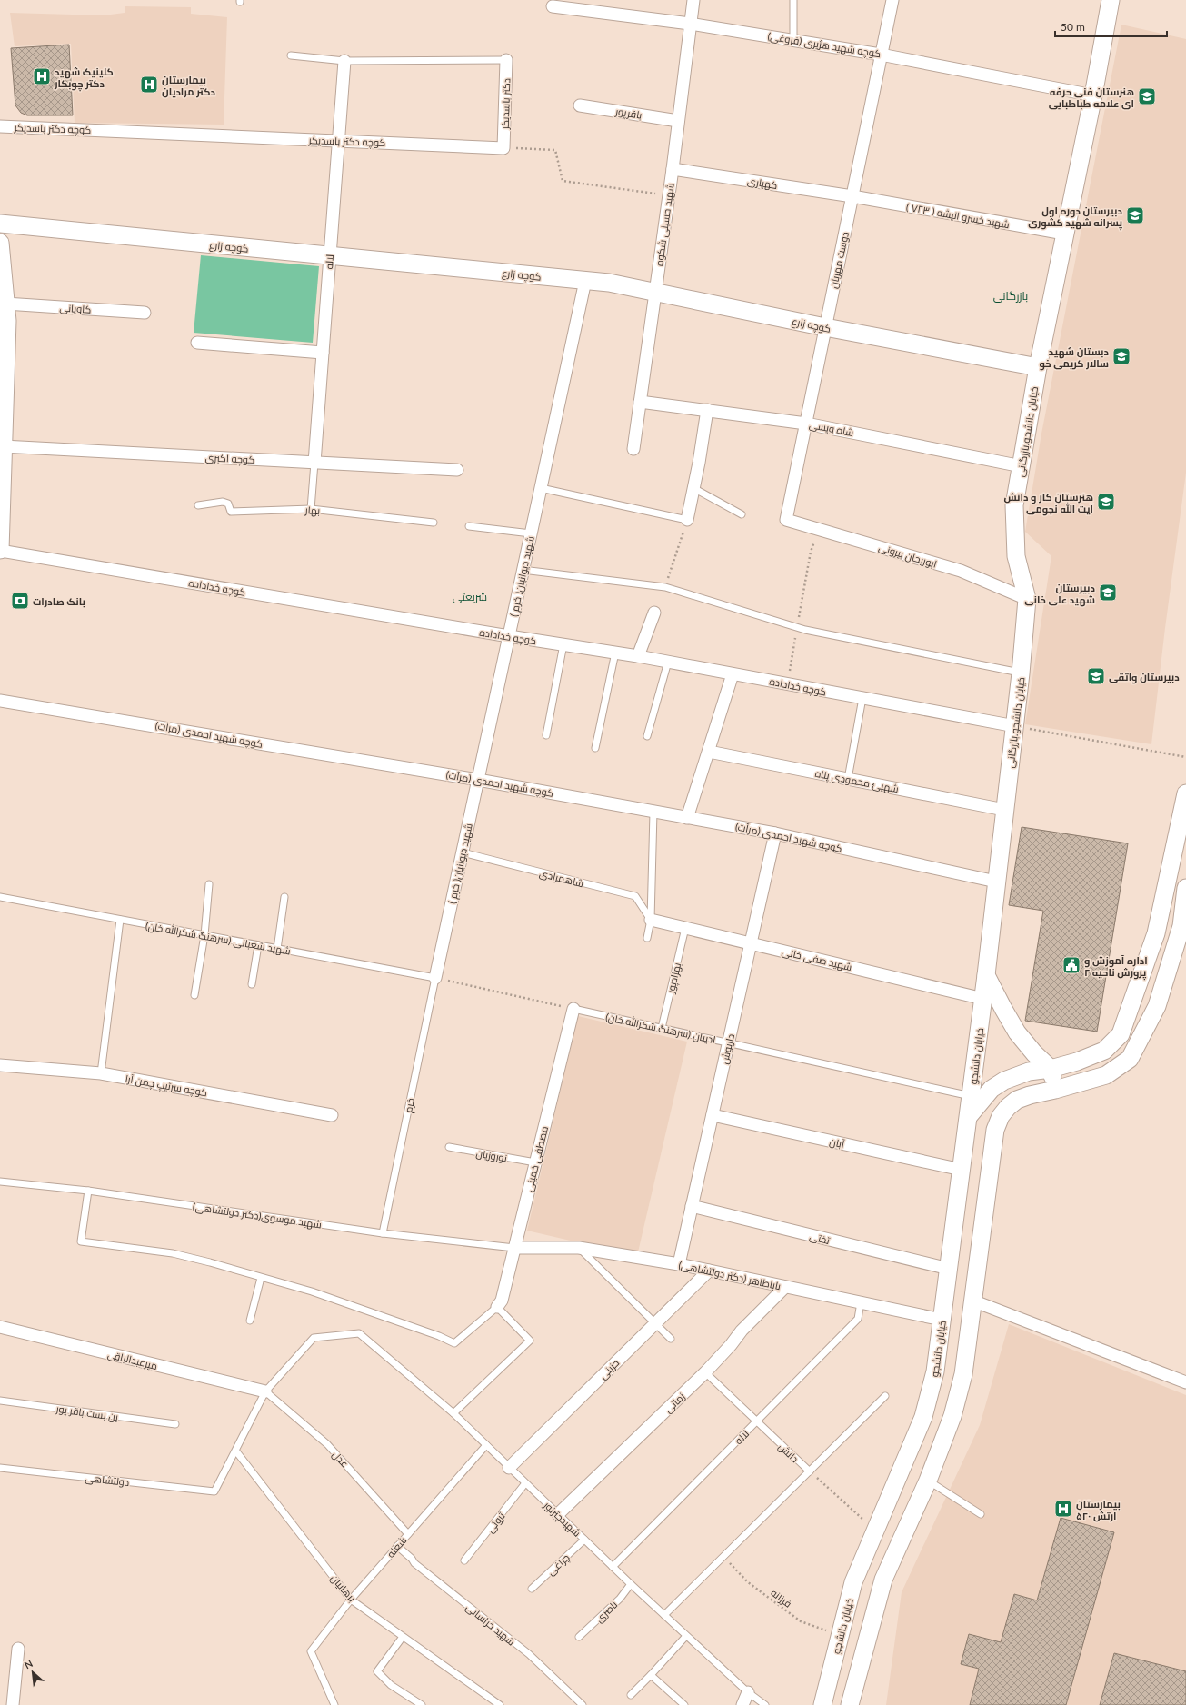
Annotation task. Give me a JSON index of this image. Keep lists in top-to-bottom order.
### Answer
{
  "streets": {
    "main road": ["کوچه زارع", "خیابان دانشجو.بازرگانی", "خیابان دانشجو"],
    "street": [
      "کوچه شهید هژیری (فروغی)",
      "دکتر باسدیکر",
      "باقرپور",
      "کوچه دکتر باسدیکر",
      "کهیاری",
      "شهید خسرو انیشه ( ۷۲۳ )",
      "شهید حسینی شکوه",
      "دوست مهربان",
      "لاله",
      "کاویانی",
      "شاه ویسی",
      "کوچه اکبری",
      "ابوریحان بیرونی",
      "شهید دیوانیان( خرم )",
      "کوچه خداداده",
      "کوچه شهید احمدی (مرآت)",
      "شهیئ محمودی پناه",
      "شهید صفی خانی",
      "داریوش",
      "کوچه سرتیپ چمن آرا",
      "آبان",
      "مصطفی خمینی",
      "تختی",
      "باباطاهر (دکتر دولتشاهی)",
      "میرعبدالباقی",
      "حزینی",
      "زمانی"
    ],
    "lane": [
      "بهار",
      "شاهمرادی",
      "شهید شعبانی (سرهنگ شکرالله خان)",
      "بهزادپور",
      "ادیبان (سرهنگ شکرالله خان)",
      "خرم",
      "نوروزیان",
      "شهید موسوی(دکتر دولتشاهی)",
      "بن بست باقر پور",
      "دانش",
      "عدل",
      "دولتشاهی",
      "شهیدچترنور",
      "ثروتی",
      "شعله",
      "چراغی",
      "برهانیان",
      "ناصری",
      "شهید خراسانی"
    ],
    "path": ["فرزانه"]
  },
  "crossings": [
    ["کوچه شهید هژیری (فروغی)", "شهید حسینی شکوه"],
    ["کوچه شهید هژیری (فروغی)", "دوست مهربان"],
    ["کوچه شهید هژیری (فروغی)", "خیابان دانشجو.بازرگانی"],
    ["دکتر باسدیکر", "کوچه دکتر باسدیکر"],
    ["باقرپور", "شهید حسینی شکوه"],
    ["کوچه دکتر باسدیکر", "لاله"],
    ["کهیاری", "شهید خسرو انیشه ( ۷۲۳ )"],
    ["کهیاری", "شهید حسینی شکوه"],
    ["کهیاری", "دوست مهربان"],
    ["شهید خسرو انیشه ( ۷۲۳ )", "دوست مهربان"],
    ["شهید خسرو انیشه ( ۷۲۳ )", "خیابان دانشجو.بازرگانی"],
    ["شهید حسینی شکوه", "کوچه زارع"],
    ["شهید حسینی شکوه", "شاه ویسی"],
    ["کوچه زارع", "دوست مهربان"],
    ["کوچه زارع", "لاله"],
    ["کوچه زارع", "خیابان دانشجو.بازرگانی"],
    ["کوچه زارع", "شهید دیوانیان( خرم )"],
    ["دوست مهربان", "شاه ویسی"],
    ["دوست مهربان", "ابوریحان بیرونی"],
    ["لاله", "کوچه اکبری"],
    ["لاله", "باباطاهر (دکتر دولتشاهی)"],
    ["لاله", "دانش"],
    ["لاله", "شهیدچترنور"],
    ["شاه ویسی", "خیابان دانشجو.بازرگانی"],
    ["خیابان دانشجو.بازرگانی", "ابوریحان بیرونی"],
    ["خیابان دانشجو.بازرگانی", "کوچه خداداده"],
    ["خیابان دانشجو.بازرگانی", "کوچه شهید احمدی (مرآت)"],
    ["خیابان دانشجو.بازرگانی", "شهیئ محمودی پناه"],
    ["خیابان دانشجو.بازرگانی", "خیابان دانشجو"],
    ["شهید دیوانیان( خرم )", "کوچه خداداده"],
    ["شهید دیوانیان( خرم )", "کوچه شهید احمدی (مرآت)"],
    ["شهید دیوانیان( خرم )", "شاهمرادی"],
    ["شهید دیوانیان( خرم )", "شهید شعبانی (سرهنگ شکرالله خان)"],
    ["شهید دیوانیان( خرم )", "خرم"],
    ["کوچه شهید احمدی (مرآت)", "داریوش"],
    ["شاهمرادی", "شهید صفی خانی"],
    ["شهید شعبانی (سرهنگ شکرالله خان)", "خرم"],
    ["شهید صفی خانی", "بهزادپور"],
    ["شهید صفی خانی", "داریوش"],
    ["شهید صفی خانی", "خیابان دانشجو"],
    ["بهزادپور", "ادیبان (سرهنگ شکرالله خان)"],
    ["ادیبان (سرهنگ شکرالله خان)", "داریوش"],
    ["ادیبان (سرهنگ شکرالله خان)", "خیابان دانشجو"],
    ["ادیبان (سرهنگ شکرالله خان)", "مصطفی خمینی"],
    ["داریوش", "آبان"],
    ["داریوش", "تختی"],
    ["داریوش", "باباطاهر (دکتر دولتشاهی)"],
    ["خیابان دانشجو", "آبان"],
    ["خیابان دانشجو", "تختی"],
    ["خیابان دانشجو", "باباطاهر (دکتر دولتشاهی)"],
    ["خیابان دانشجو", "فرزانه"],
    ["خرم", "شهید موسوی(دکتر دولتشاهی)"],
    ["نوروزیان", "مصطفی خمینی"],
    ["مصطفی خمینی", "شهید موسوی(دکتر دولتشاهی)"],
    ["مصطفی خمینی", "باباطاهر (دکتر دولتشاهی)"],
    ["شهید موسوی(دکتر دولتشاهی)", "باباطاهر (دکتر دولتشاهی)"],
    ["باباطاهر (دکتر دولتشاهی)", "حزینی"],
    ["باباطاهر (دکتر دولتشاهی)", "زمانی"],
    ["میرعبدالباقی", "عدل"],
    ["میرعبدالباقی", "شهیدچترنور"],
    ["حزینی", "شهیدچترنور"],
    ["زمانی", "دانش"],
    ["زمانی", "شهیدچترنور"],
    ["عدل", "شهیدچترنور"],
    ["عدل", "شعله"],
    ["دولتشاهی", "برهانیان"],
    ["شهیدچترنور", "ثروتی"],
    ["شهیدچترنور", "شعله"],
    ["شهیدچترنور", "چراغی"],
    ["شهیدچترنور", "ناصری"],
    ["شعله", "برهانیان"],
    ["شعله", "شهید خراسانی"]
  ],
  "districts": ["بازرگانی", "شریعتی"],
  "places": {
    "hospital": ["کلینیک شهید دکتر چوبکار", "بیمارستان دکتر مرادیان", "بیمارستان ۵۲۰ ارتش"],
    "school or university": [
      "هنرستان فنی حرفه ای علامه طباطبایی",
      "دبیرستان دوره اول پسرانه شهید کشوری",
      "دبستان شهید سالار کریمی خو",
      "هنرستان کار و دانش آیت الله نجومی",
      "دبیرستان شهید علی خانی",
      "دبیرستان واثقی"
    ],
    "bank": ["بانک صادرات"],
    "public building": ["اداره آموزش و پرورش ناحیه ۲"]
  },
  "scale_bar": "50 m",
  "north": "top left"
}
